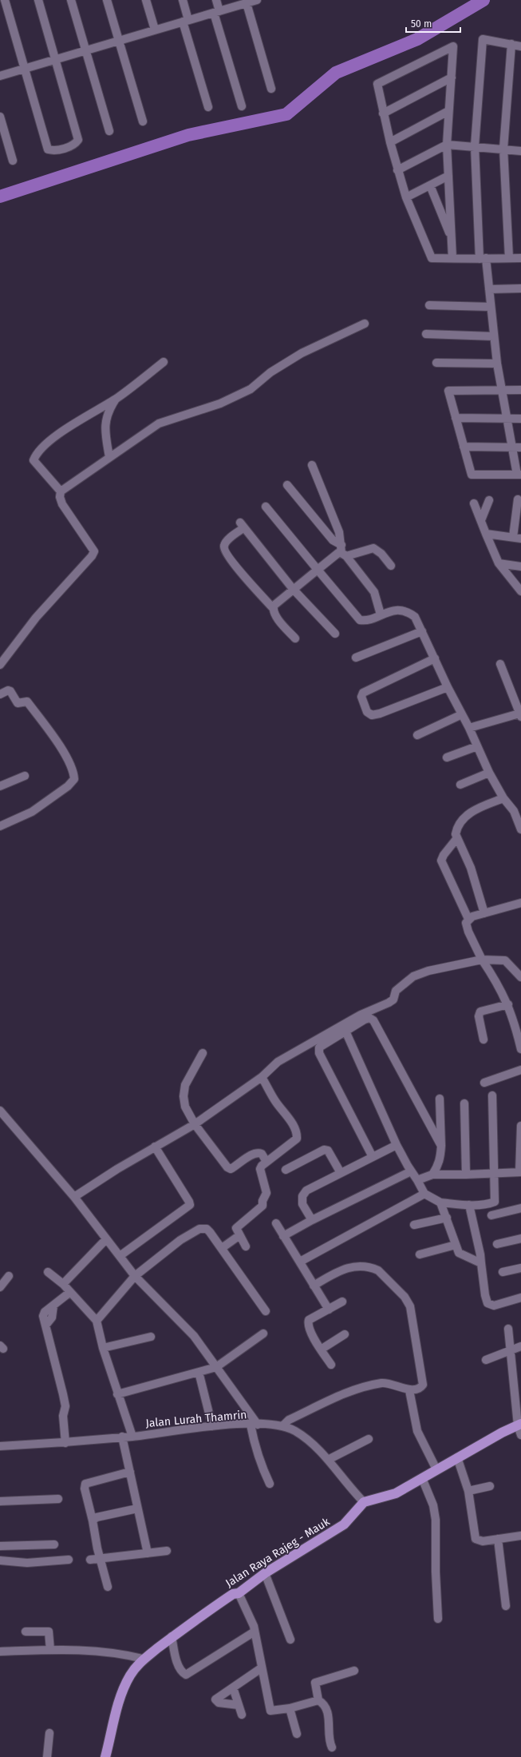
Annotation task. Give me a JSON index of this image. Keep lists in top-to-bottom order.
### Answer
{
  "streets": {
    "main road": ["Jalan Raya Rajeg - Mauk"],
    "street": ["Jalan Lurah Thamrin"]
  },
  "crossings": [
    ["Jalan Lurah Thamrin", "Jalan Raya Rajeg - Mauk"]
  ],
  "scale_bar": "50 m"
}
